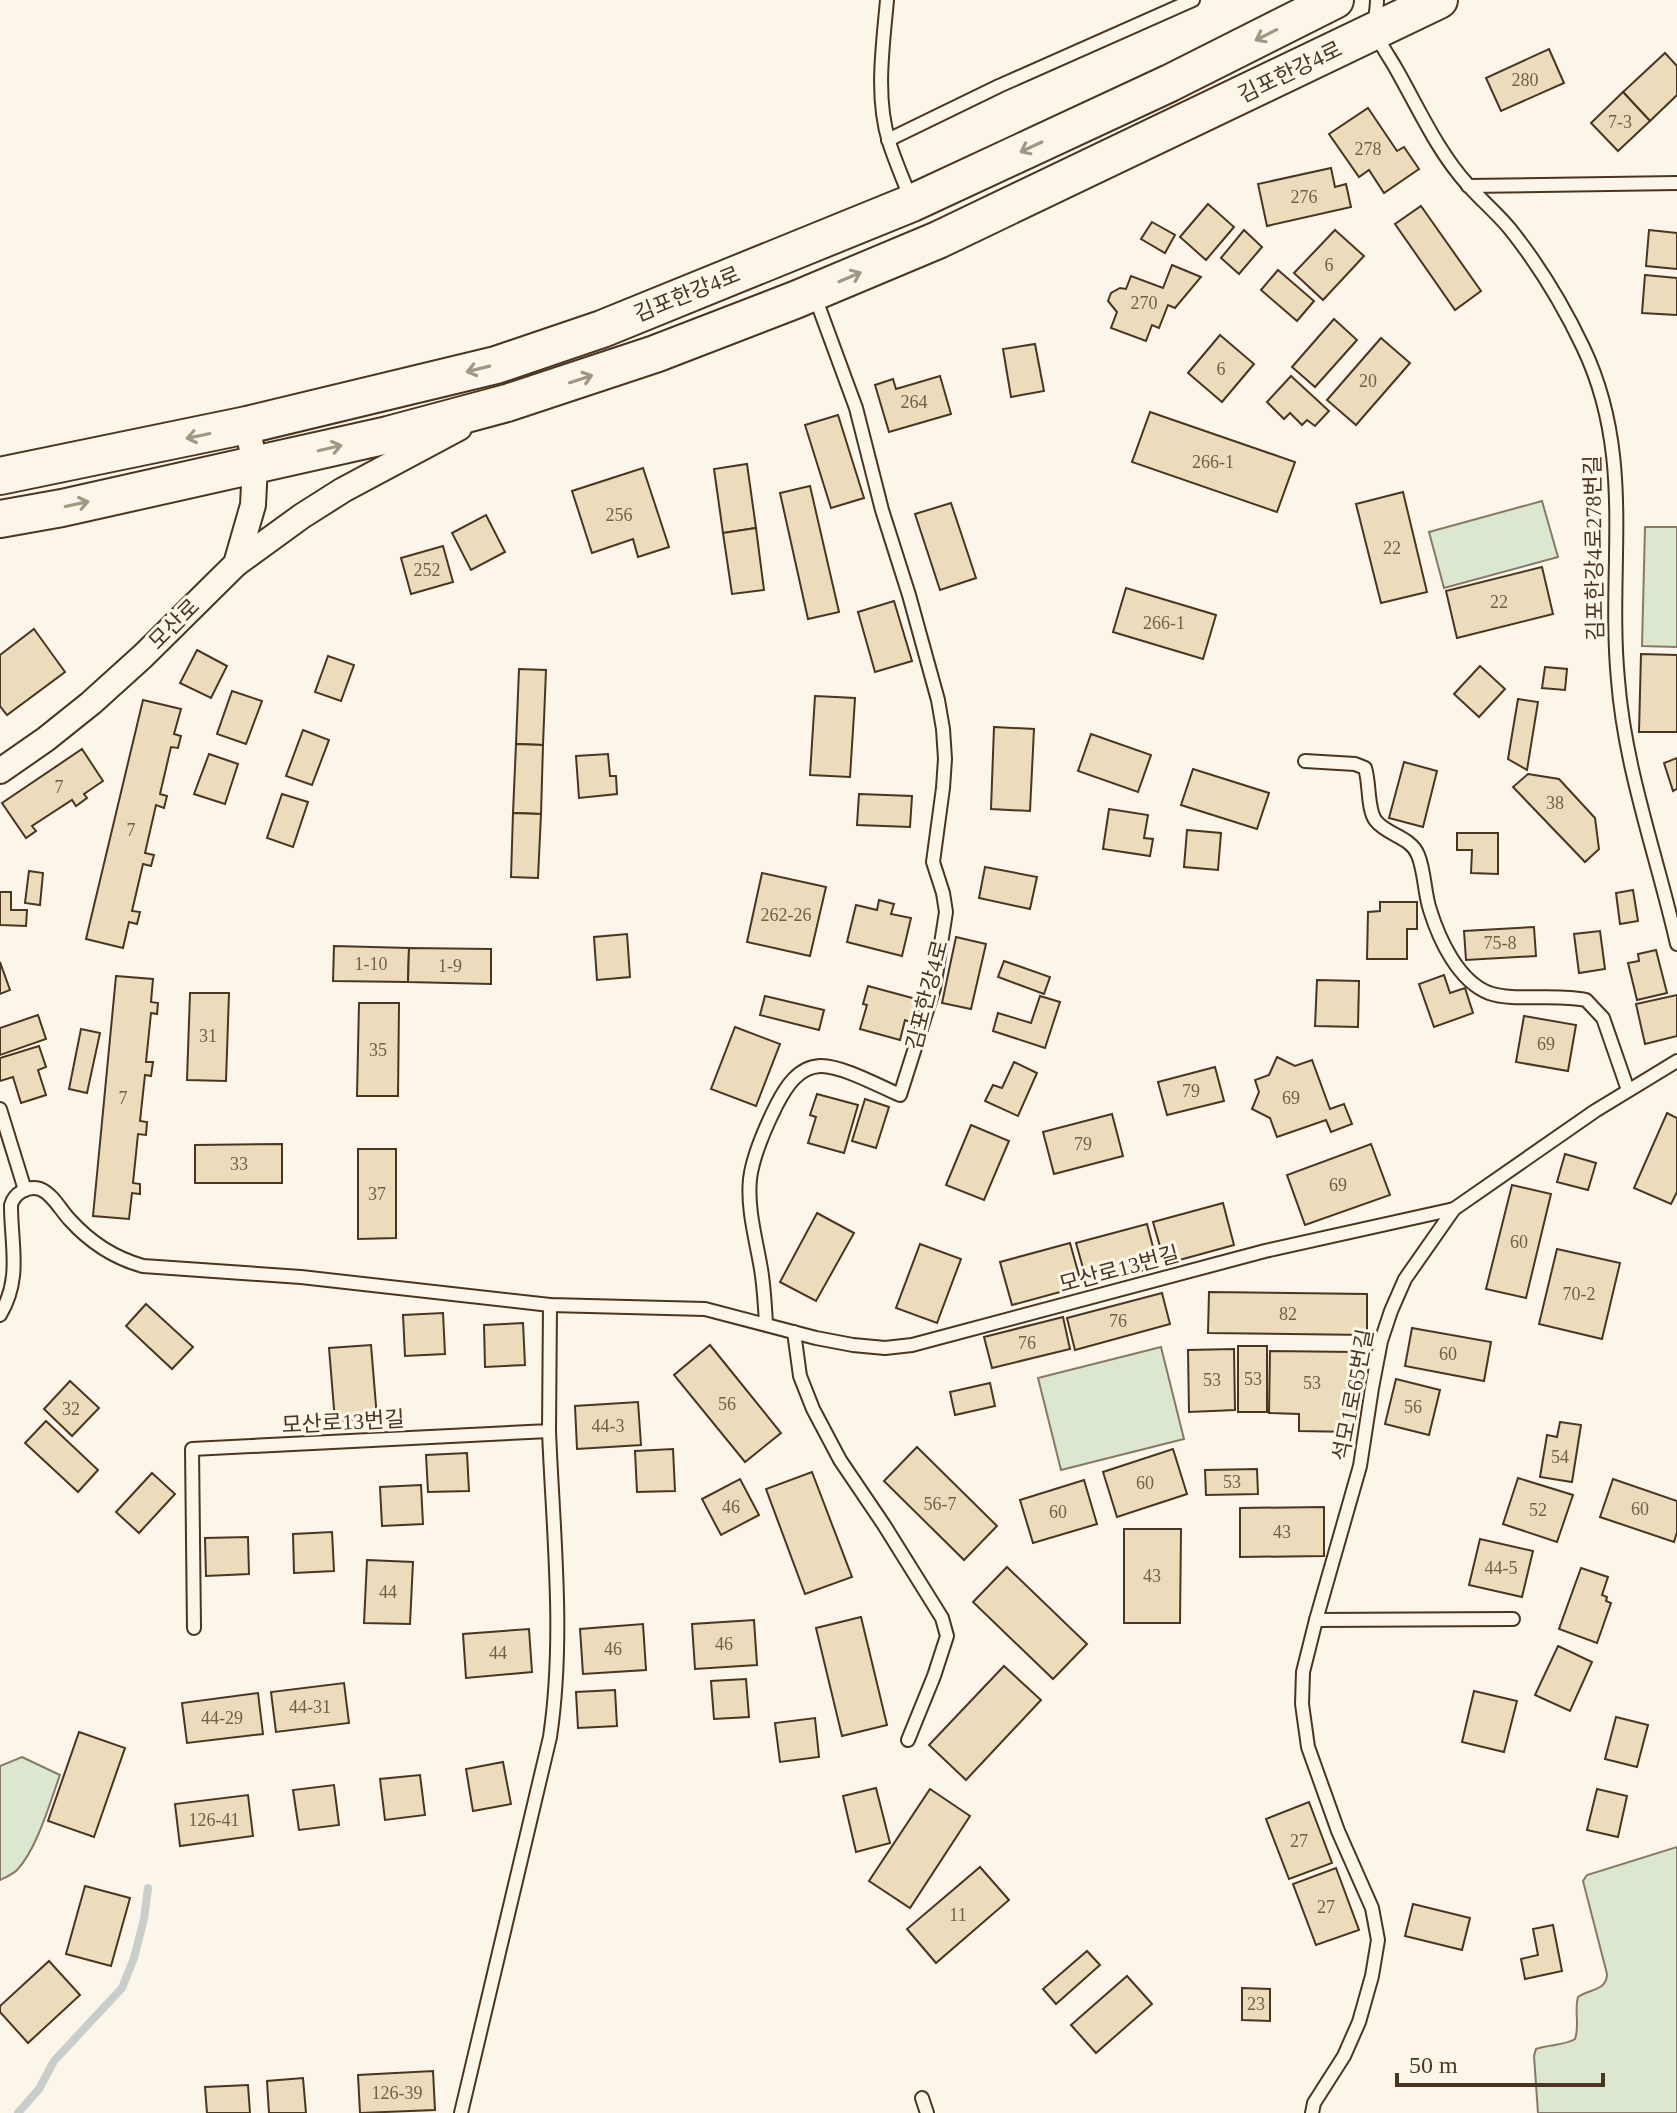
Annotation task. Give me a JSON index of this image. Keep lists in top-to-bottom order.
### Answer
{
  "streets": {
    "street": ["김포한강4로", "모산로"],
    "lane": ["김포한강4로278번길", "모산로13번길", "석모1로65번길"]
  },
  "crossings": [
    ["김포한강4로", "김포한강4로278번길"],
    ["김포한강4로", "모산로"],
    ["김포한강4로", "모산로13번길"],
    ["모산로13번길", "석모1로65번길"]
  ],
  "house_numbers": [
    "280",
    "7-3",
    "278",
    "276",
    "6",
    "270",
    "6",
    "20",
    "264",
    "266-1",
    "256",
    "22",
    "252",
    "22",
    "266-1",
    "7",
    "38",
    "7",
    "262-26",
    "75-8",
    "1-10",
    "1-9",
    "31",
    "69",
    "35",
    "79",
    "7",
    "69",
    "79",
    "33",
    "69",
    "37",
    "60",
    "70-2",
    "82",
    "76",
    "76",
    "60",
    "53",
    "53",
    "53",
    "56",
    "56",
    "32",
    "44-3",
    "54",
    "53",
    "60",
    "56-7",
    "46",
    "60",
    "52",
    "60",
    "43",
    "44-5",
    "43",
    "44",
    "46",
    "46",
    "44",
    "44-31",
    "44-29",
    "126-41",
    "27",
    "27",
    "11",
    "23",
    "126-39"
  ],
  "scale_bar": "50 m"
}
